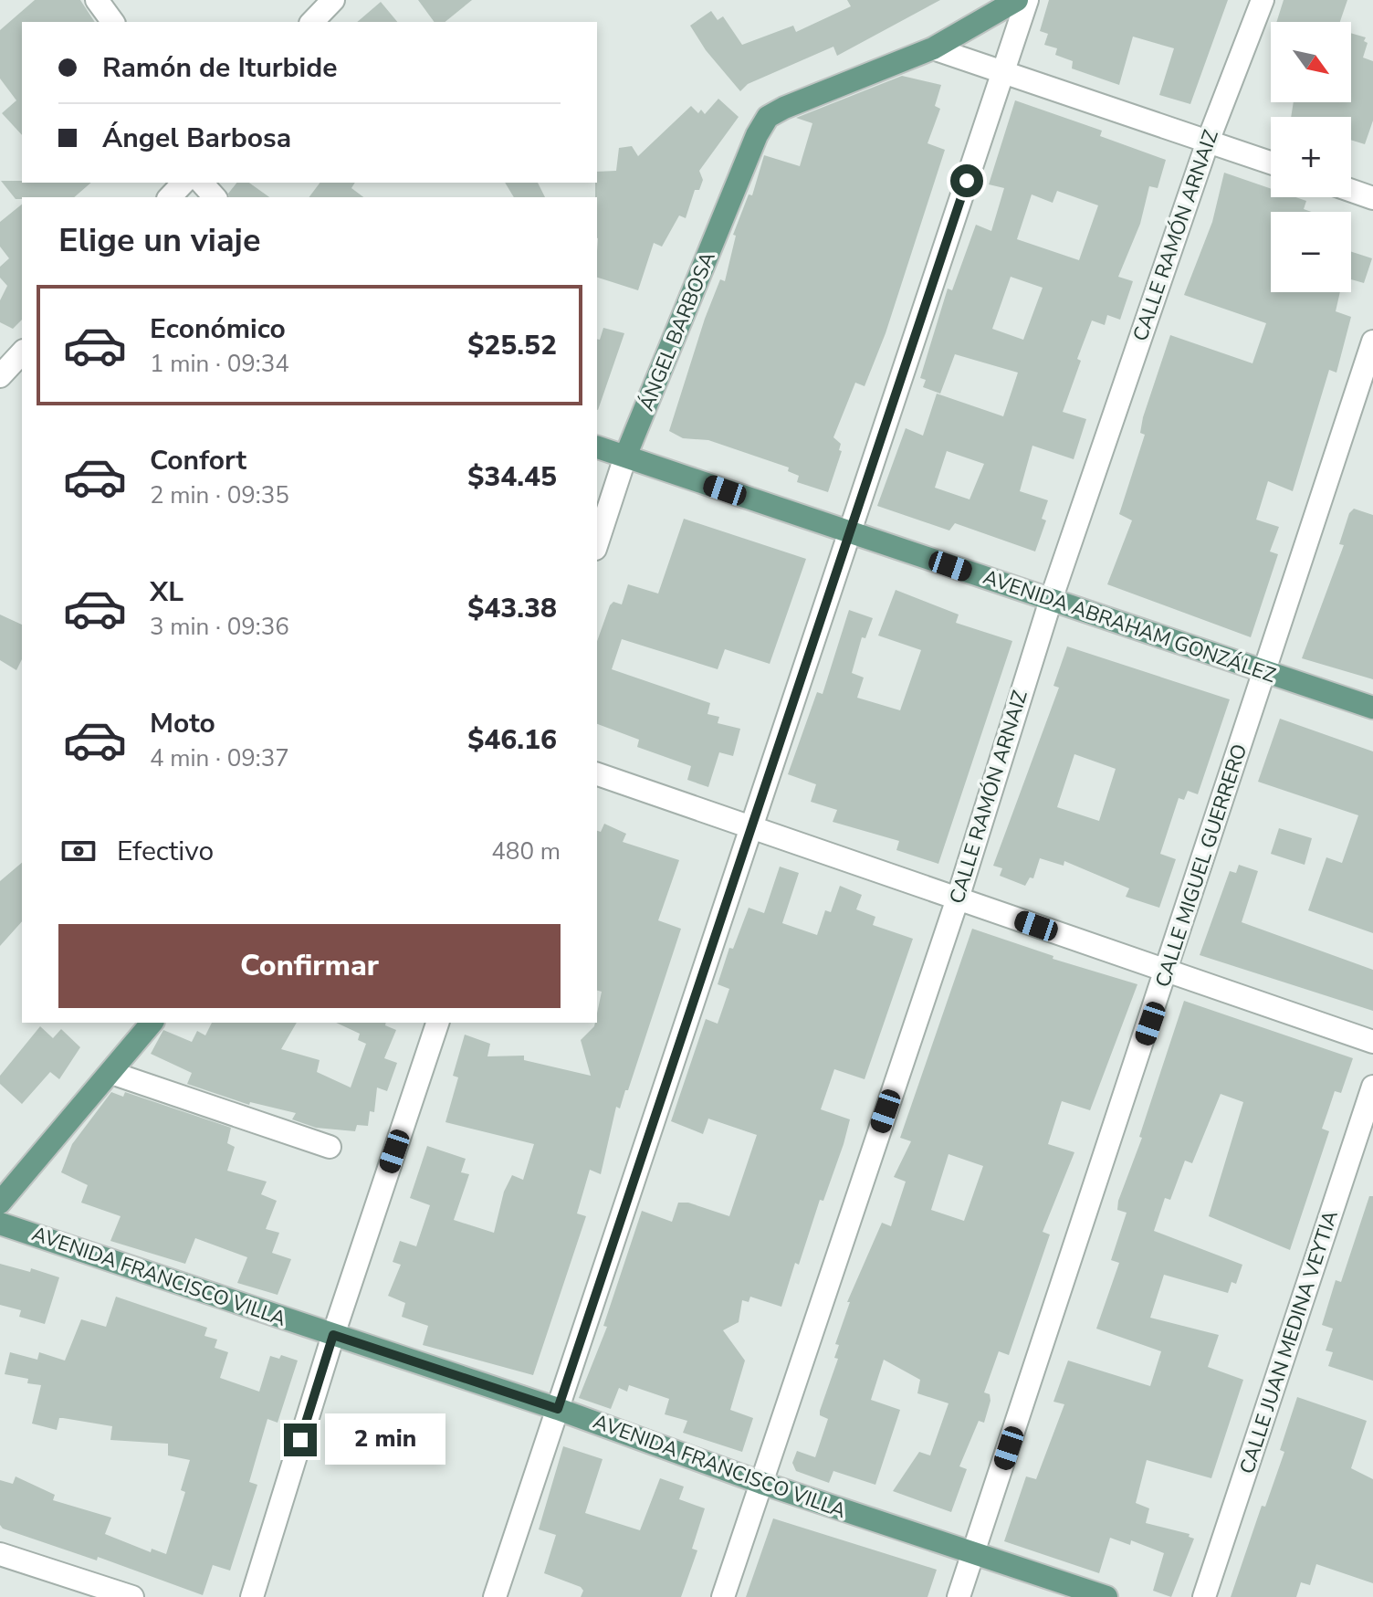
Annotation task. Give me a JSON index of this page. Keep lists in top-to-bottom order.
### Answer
{
  "streets": {
    "main road": ["ÁNGEL BARBOSA", "AVENIDA ABRAHAM GONZÁLEZ", "AVENIDA FRANCISCO VILLA"],
    "street": ["CALLE RAMÓN ARNAIZ", "CALLE MIGUEL GUERRERO", "CALLE JUAN MEDINA VEYTIA"]
  },
  "crossings": [
    ["CALLE RAMÓN ARNAIZ", "AVENIDA ABRAHAM GONZÁLEZ"],
    ["CALLE RAMÓN ARNAIZ", "AVENIDA FRANCISCO VILLA"],
    ["ÁNGEL BARBOSA", "AVENIDA ABRAHAM GONZÁLEZ"],
    ["AVENIDA ABRAHAM GONZÁLEZ", "CALLE MIGUEL GUERRERO"],
    ["CALLE MIGUEL GUERRERO", "AVENIDA FRANCISCO VILLA"]
  ],
  "north": "bottom right",
  "page": {
    "map_buttons": ["+", "−"],
    "banner": ["Ramón de Iturbide", "Ángel Barbosa"],
    "heading": "Elige un viaje",
    "list": [
      {
        "name": "Económico",
        "note": "1 min · 09:34",
        "value": "$25.52"
      },
      {
        "name": "Confort",
        "note": "2 min · 09:35",
        "value": "$34.45"
      },
      {
        "name": "XL",
        "note": "3 min · 09:36",
        "value": "$43.38"
      },
      {
        "name": "Moto",
        "note": "4 min · 09:37",
        "value": "$46.16"
      }
    ],
    "pay": ["Efectivo", "480 m"],
    "buttons": "Confirmar",
    "bubble": "2 min"
  }
}
